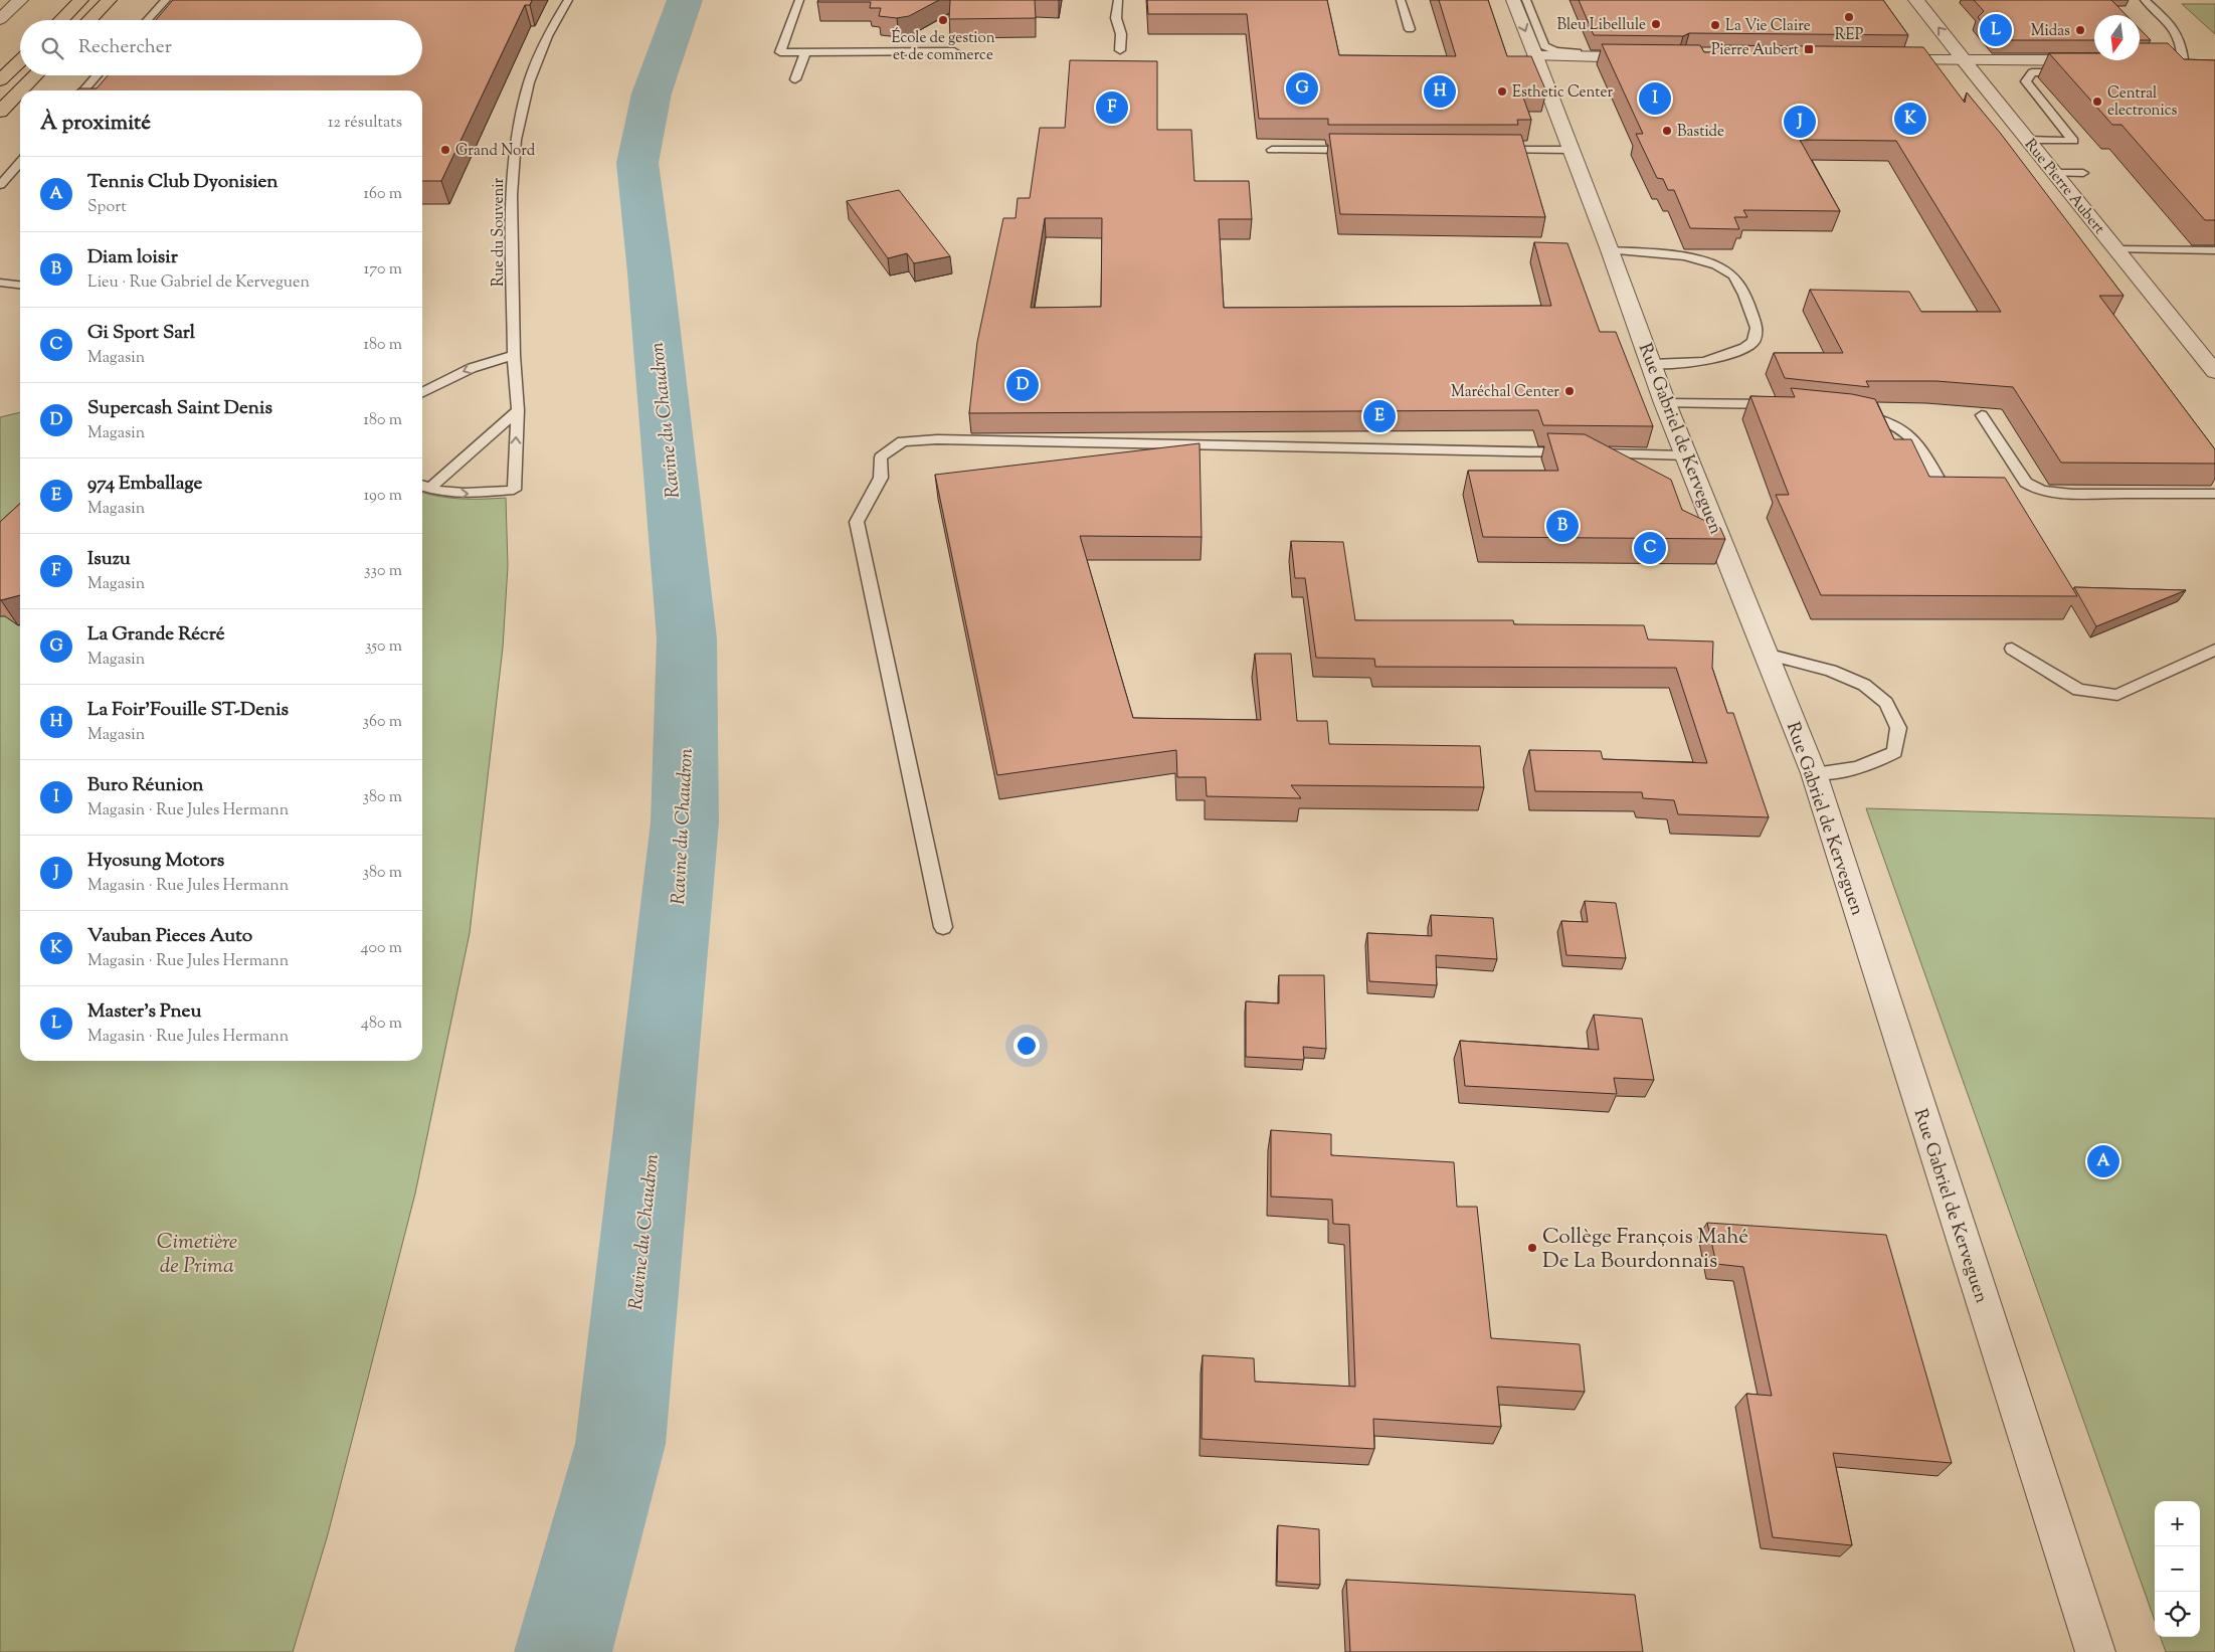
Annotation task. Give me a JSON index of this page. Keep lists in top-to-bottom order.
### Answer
{
  "streets": {
    "street": ["Rue Pierre Aubert", "Rue Gabriel de Kerveguen"],
    "lane": ["Rue du Souvenir"]
  },
  "water": ["Ravine du Chaudron"],
  "parks": ["Cimetière de Prima"],
  "places": {
    "other": [
      "REP",
      "École de gestion et de commerce",
      "Bleu Libellule",
      "La Vie Claire",
      "Midas",
      "Esthetic Center",
      "Central electronics",
      "Bastide",
      "Grand Nord",
      "Maréchal Center",
      "Collège François Mahé De La Bourdonnais"
    ],
    "transit": ["Pierre Aubert"]
  },
  "north": "bottom",
  "page": {
    "pins": [
      "L",
      "G",
      "H",
      "I",
      "F",
      "K",
      "J",
      "D",
      "E",
      "B",
      "C",
      "A"
    ],
    "search": "Rechercher",
    "heading": ["À proximité", "12 résultats"],
    "list": [
      {
        "mark": "A",
        "name": "Tennis Club Dyonisien",
        "note": "Sport",
        "value": "160 m"
      },
      {
        "mark": "B",
        "name": "Diam loisir",
        "note": "Lieu · Rue Gabriel de Kerveguen",
        "value": "170 m"
      },
      {
        "mark": "C",
        "name": "Gi Sport Sarl",
        "note": "Magasin",
        "value": "180 m"
      },
      {
        "mark": "D",
        "name": "Supercash Saint Denis",
        "note": "Magasin",
        "value": "180 m"
      },
      {
        "mark": "E",
        "name": "974 Emballage",
        "note": "Magasin",
        "value": "190 m"
      },
      {
        "mark": "F",
        "name": "Isuzu",
        "note": "Magasin",
        "value": "330 m"
      },
      {
        "mark": "G",
        "name": "La Grande Récré",
        "note": "Magasin",
        "value": "350 m"
      },
      {
        "mark": "H",
        "name": "La Foir'Fouille ST-Denis",
        "note": "Magasin",
        "value": "360 m"
      },
      {
        "mark": "I",
        "name": "Buro Réunion",
        "note": "Magasin · Rue Jules Hermann",
        "value": "380 m"
      },
      {
        "mark": "J",
        "name": "Hyosung Motors",
        "note": "Magasin · Rue Jules Hermann",
        "value": "380 m"
      },
      {
        "mark": "K",
        "name": "Vauban Pieces Auto",
        "note": "Magasin · Rue Jules Hermann",
        "value": "400 m"
      },
      {
        "mark": "L",
        "name": "Master's Pneu",
        "note": "Magasin · Rue Jules Hermann",
        "value": "480 m"
      }
    ],
    "map_buttons": ["+", "−"]
  }
}
